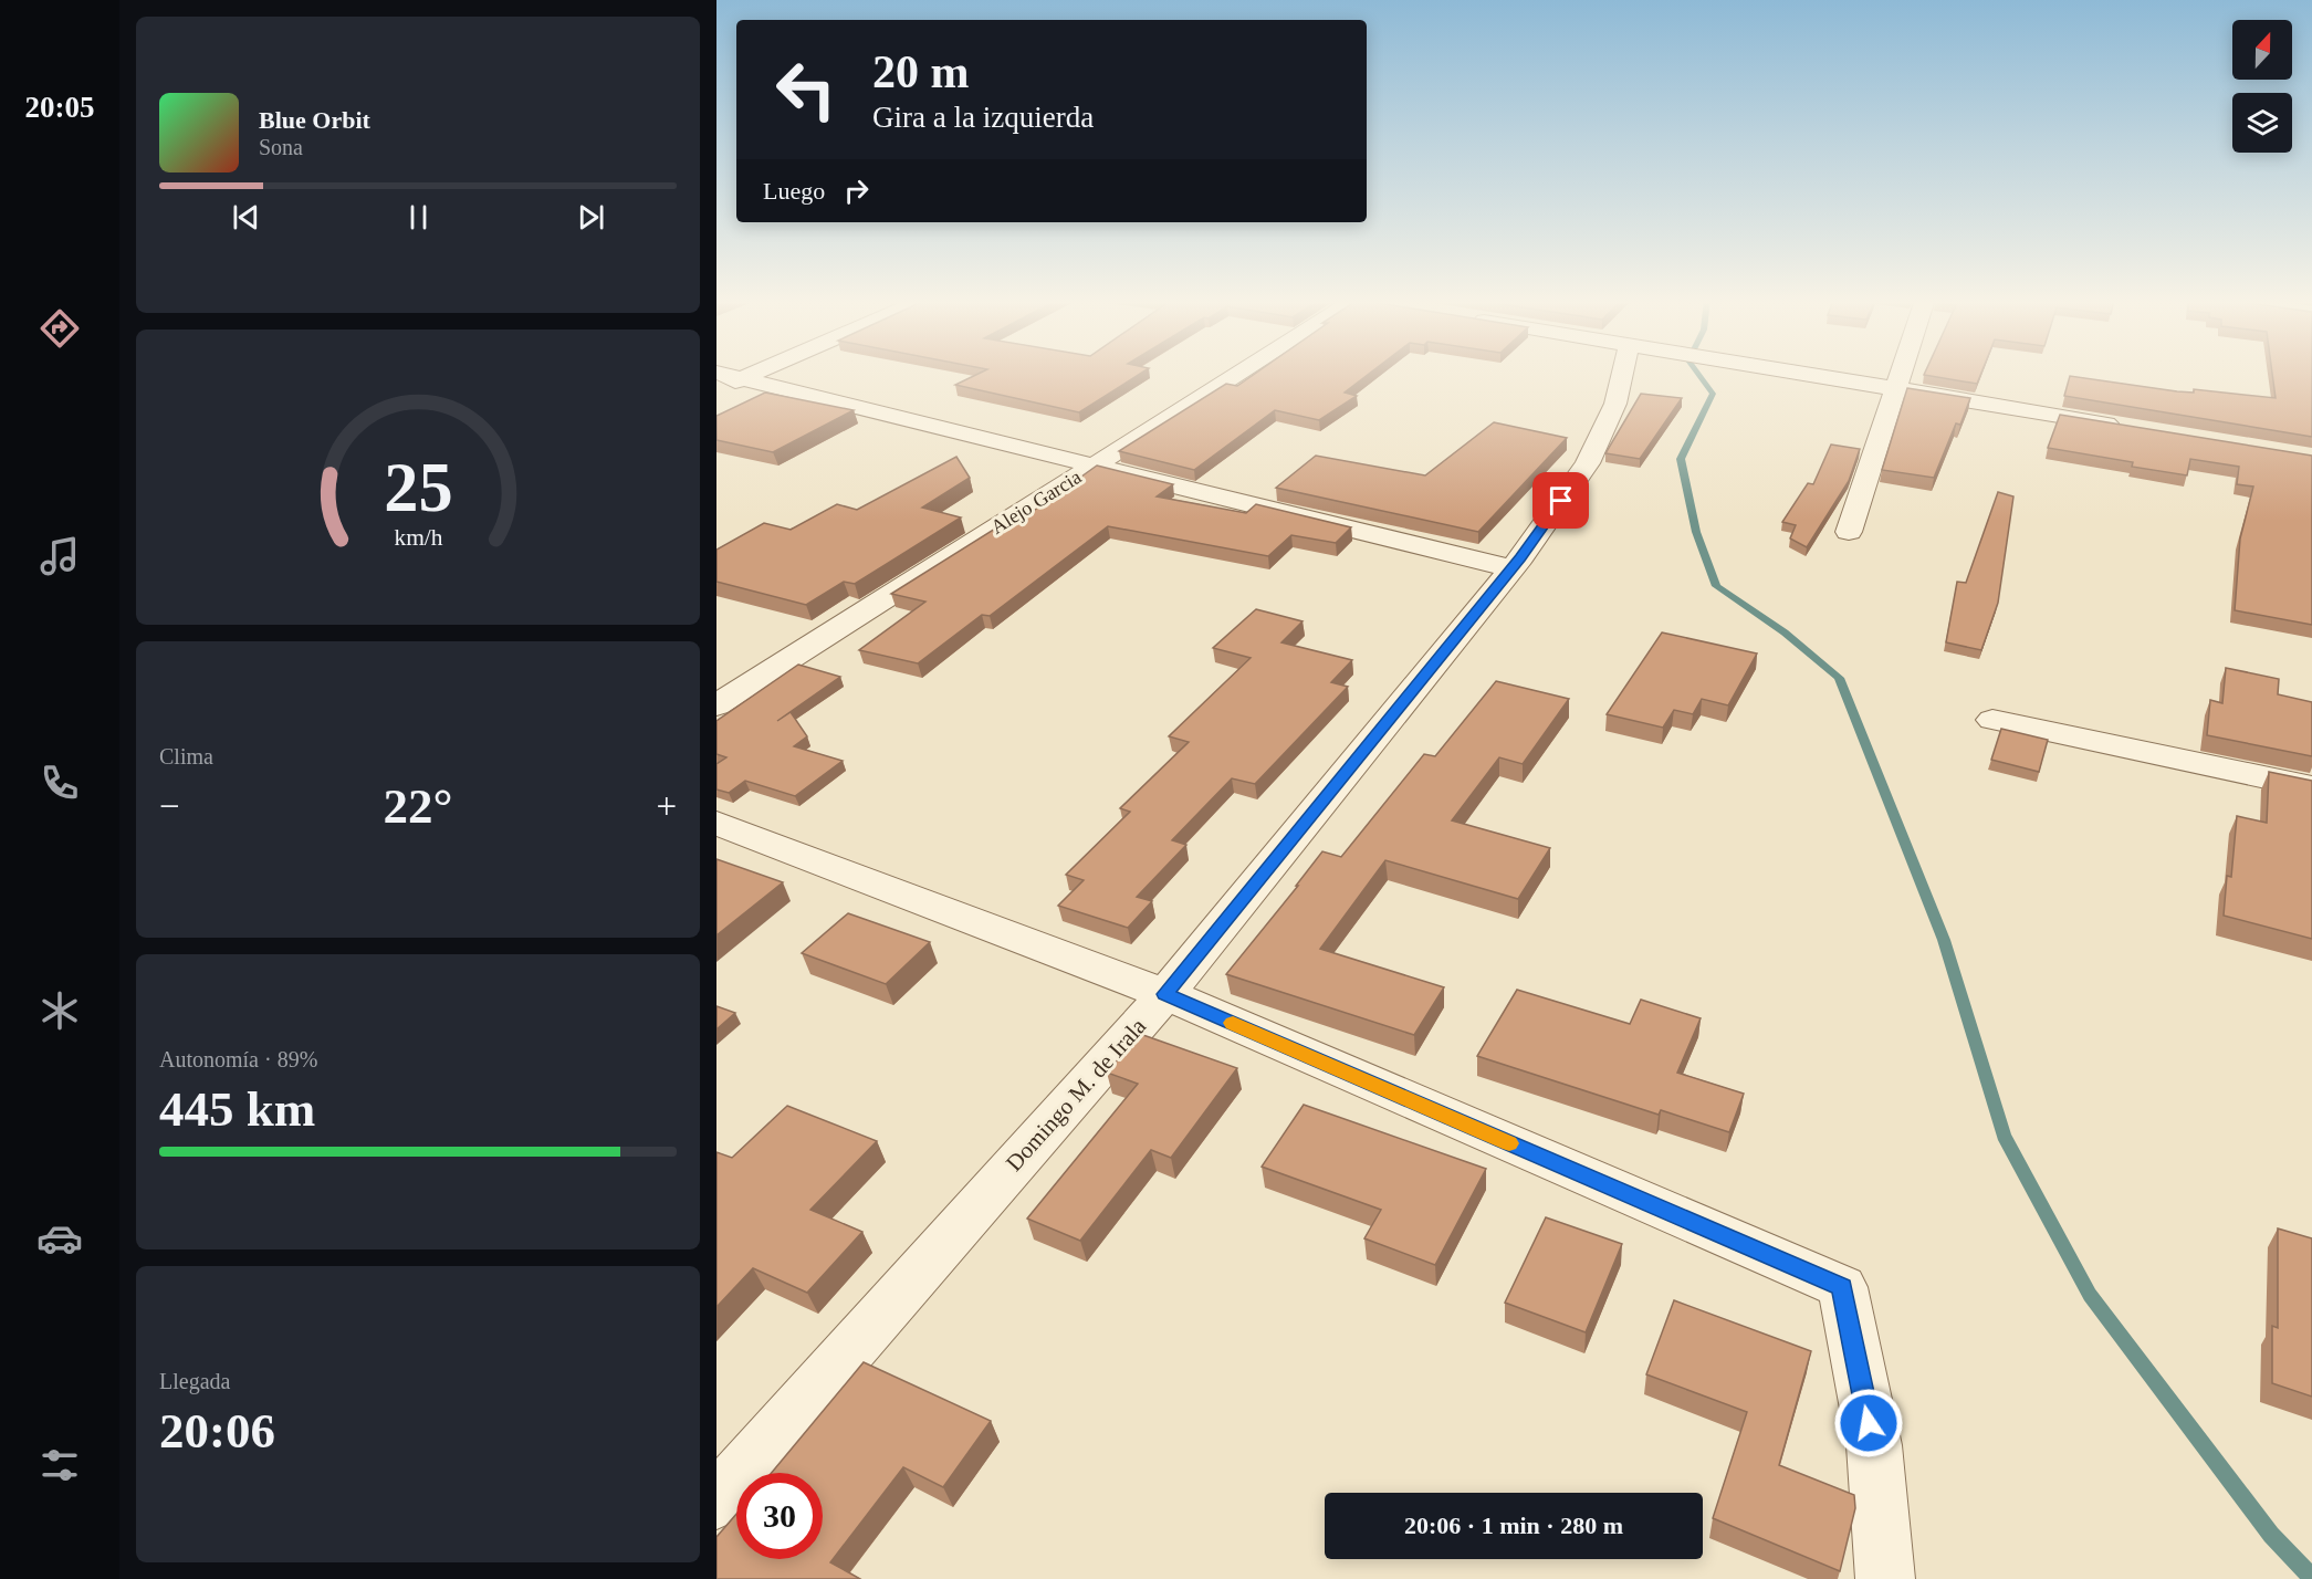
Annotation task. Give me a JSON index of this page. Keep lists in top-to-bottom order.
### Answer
{
  "streets": {
    "street": ["Alejo Garcia", "Domingo M. de Irala"]
  },
  "north": "top",
  "page": {
    "tabs": "20:05",
    "turn": ["20 m", "Gira a la izquierda"],
    "song": ["Blue Orbit", "Sona"],
    "then": "Luego",
    "tile": [
      "Clima",
      ["Autonomía · 89%", "445 km"],
      ["Llegada", "20:06"]
    ],
    "heat": ["−", "22°", "+"],
    "limit": "30",
    "trip": "20:06 · 1 min · 280 m",
    "gauge": ["25", "km/h"]
  }
}
